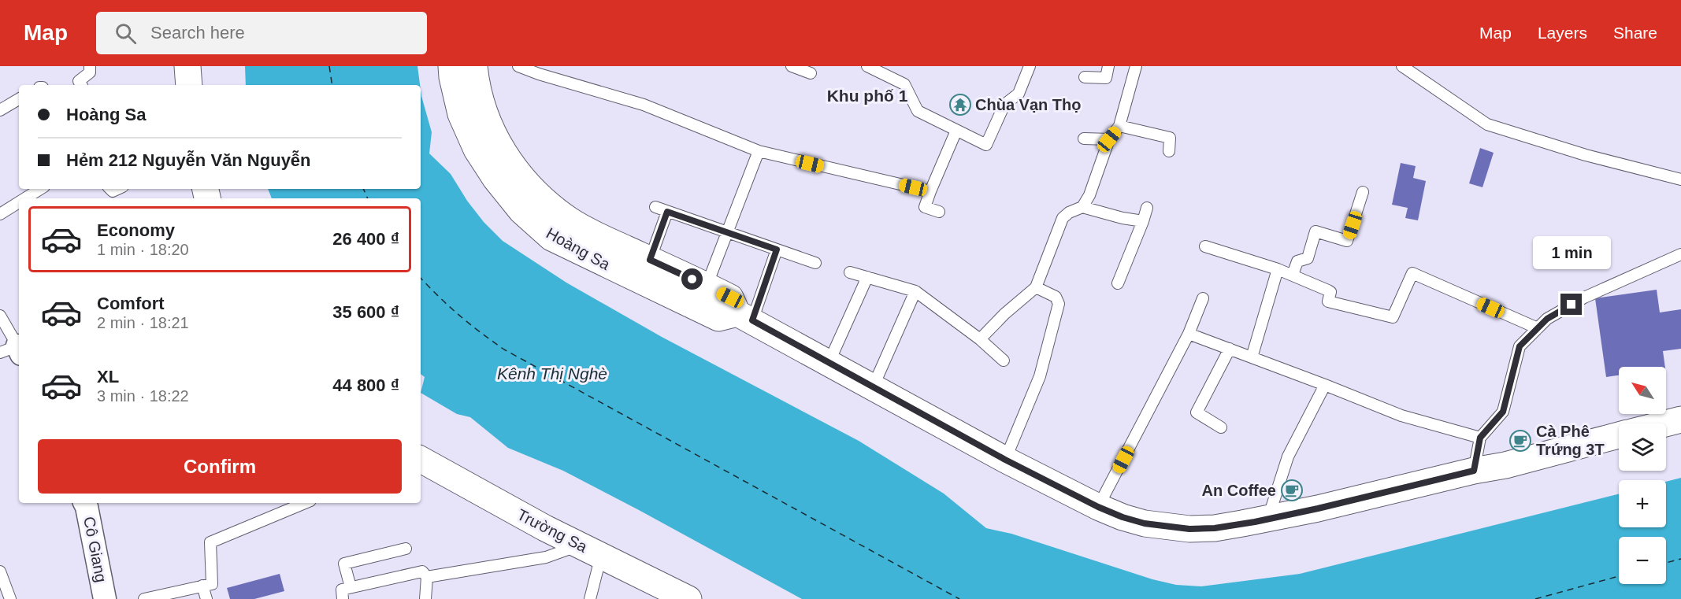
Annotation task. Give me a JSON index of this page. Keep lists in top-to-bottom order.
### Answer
{
  "streets": {
    "street": ["Hoàng Sa", "Trường Sa", "Cô Giang"]
  },
  "districts": ["Khu phố 1"],
  "water": ["Kênh Thị Nghè"],
  "places": {
    "temple": ["Chùa Vạn Thọ"],
    "cafe": ["Cà Phê Trứng 3T", "An Coffee"]
  },
  "north": "top left",
  "page": {
    "header": "Map",
    "search": "Search here",
    "nav": ["Map", "Layers", "Share"],
    "banner": ["Hoàng Sa", "Hẻm 212 Nguyễn Văn Nguyễn"],
    "list": [
      {
        "name": "Economy",
        "note": "1 min · 18:20",
        "value": "26 400 ₫"
      },
      {
        "name": "Comfort",
        "note": "2 min · 18:21",
        "value": "35 600 ₫"
      },
      {
        "name": "XL",
        "note": "3 min · 18:22",
        "value": "44 800 ₫"
      }
    ],
    "bubble": "1 min",
    "map_buttons": ["+", "−"],
    "buttons": "Confirm"
  }
}
